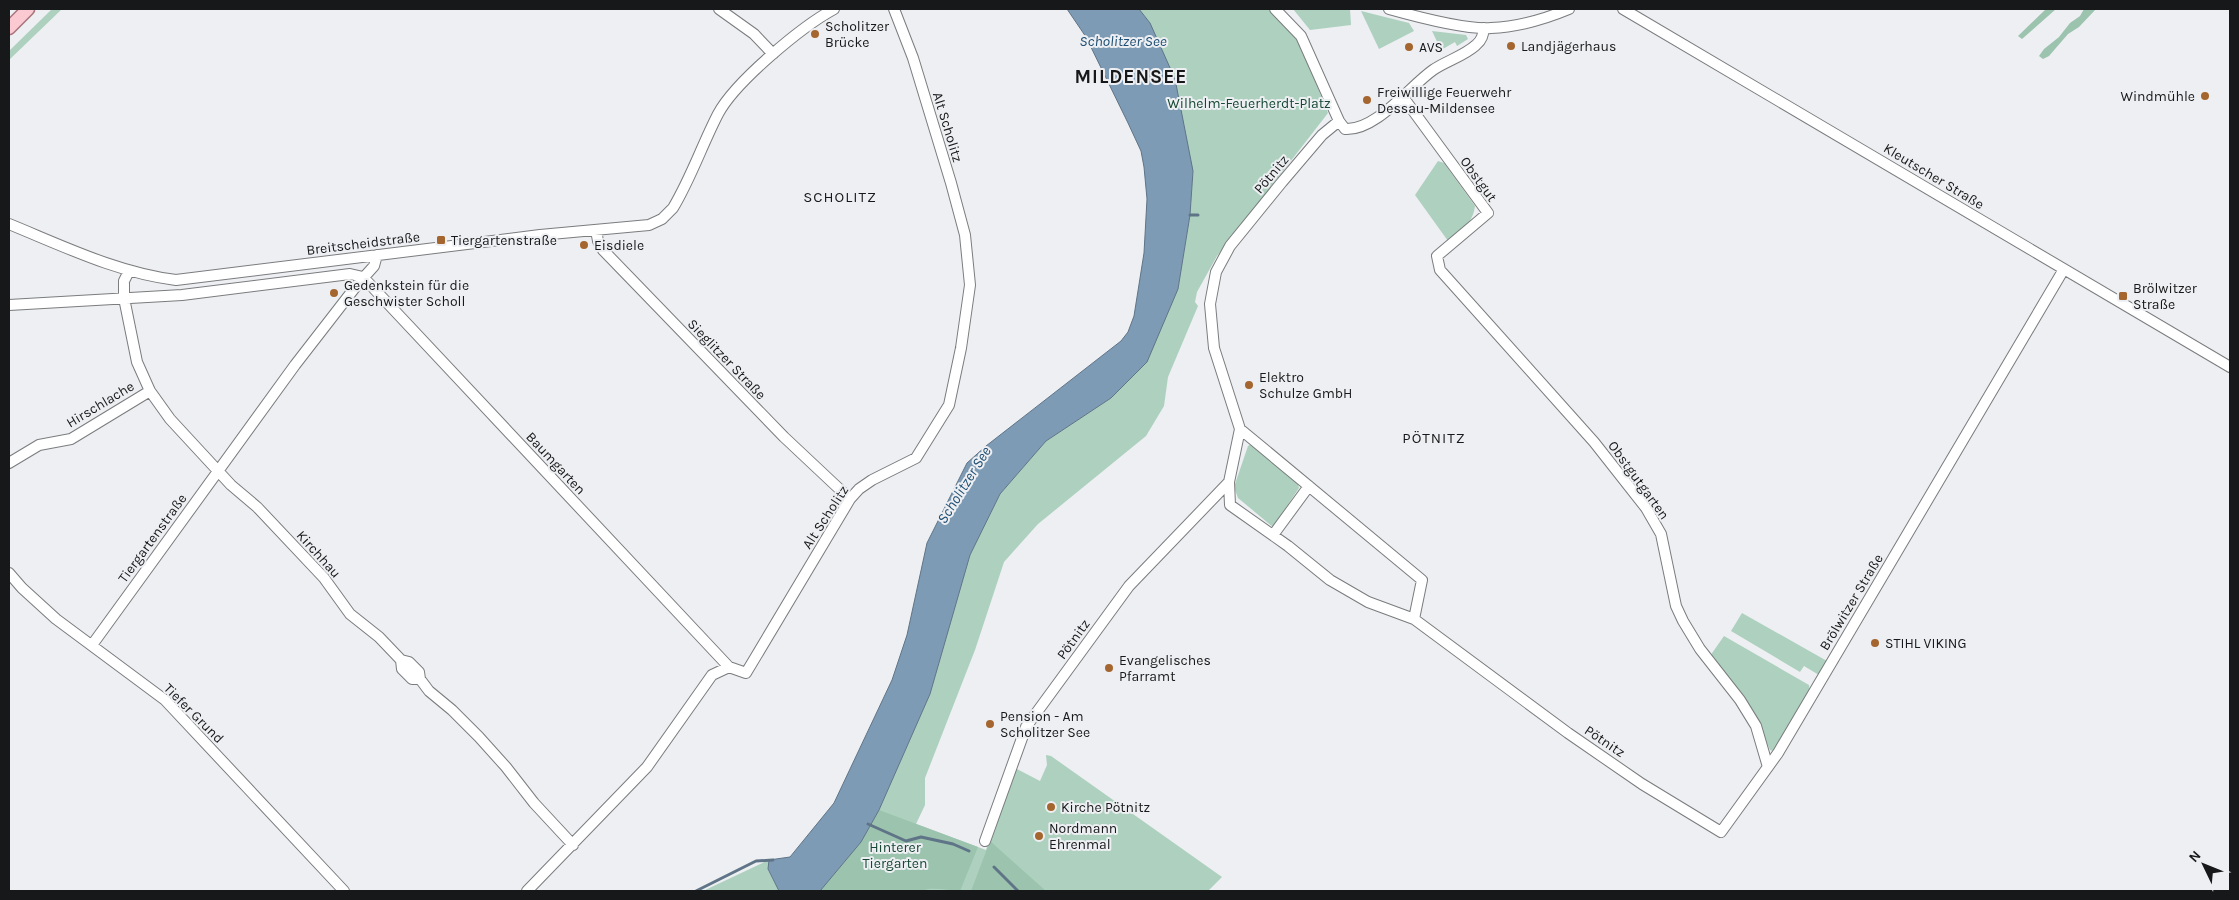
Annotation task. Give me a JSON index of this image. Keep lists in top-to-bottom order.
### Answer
{
  "streets": {
    "street": [
      "Alt Scholitz",
      "Pötnitz",
      "Kleutscher Straße",
      "Obstgut",
      "Breitscheidstraße",
      "Sieglitzer Straße",
      "Hirschlache",
      "Baumgarten",
      "Obstgutgarten",
      "Tiergartenstraße",
      "Kirchhau",
      "Brölwitzer Straße",
      "Tiefer Grund"
    ]
  },
  "crossings": [
    ["Alt Scholitz", "Sieglitzer Straße"],
    ["Alt Scholitz", "Baumgarten"],
    ["Pötnitz", "Obstgutgarten"],
    ["Pötnitz", "Brölwitzer Straße"],
    ["Kleutscher Straße", "Brölwitzer Straße"],
    ["Obstgut", "Obstgutgarten"],
    ["Breitscheidstraße", "Sieglitzer Straße"],
    ["Breitscheidstraße", "Tiergartenstraße"],
    ["Breitscheidstraße", "Kirchhau"],
    ["Hirschlache", "Kirchhau"],
    ["Baumgarten", "Tiergartenstraße"],
    ["Obstgutgarten", "Brölwitzer Straße"],
    ["Tiergartenstraße", "Kirchhau"],
    ["Tiergartenstraße", "Tiefer Grund"]
  ],
  "districts": ["MILDENSEE", "SCHOLITZ", "PÖTNITZ"],
  "water": ["Scholitzer See"],
  "parks": ["Wilhelm-Feuerherdt-Platz", "Hinterer Tiergarten"],
  "places": {
    "other": [
      "Scholitzer Brücke",
      "Landjägerhaus",
      "AVS",
      "Windmühle",
      "Freiwillige Feuerwehr Dessau-Mildensee",
      "Eisdiele",
      "Gedenkstein für die Geschwister Scholl",
      "Elektro Schulze GmbH",
      "STIHL VIKING",
      "Evangelisches Pfarramt",
      "Pension - Am Scholitzer See",
      "Kirche Pötnitz",
      "Nordmann Ehrenmal"
    ],
    "transit": ["Tiergartenstraße", "Brölwitzer Straße"]
  },
  "north": "top left"
}
